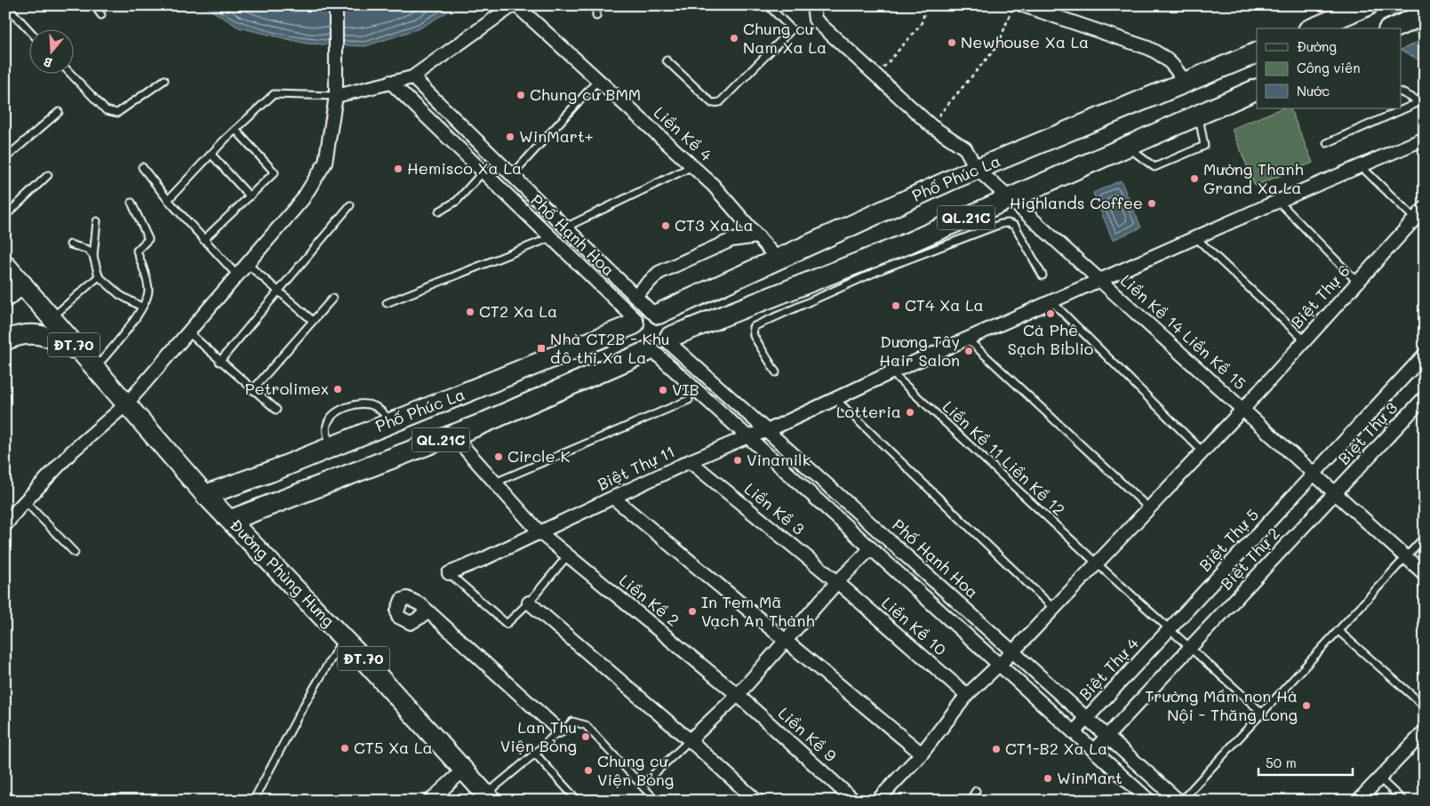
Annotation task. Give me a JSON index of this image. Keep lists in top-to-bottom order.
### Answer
{
  "streets": {
    "highway": ["Phố Phúc La", "QL.21C"],
    "main road": ["ĐT.70", "Đường Phùng Hưng"],
    "street": [
      "Liền Kề 4",
      "Phố Hạnh Hoa",
      "Biệt Thự 6",
      "Liền Kề 14 Liền Kề 15",
      "Biệt Thự 3",
      "Biệt Thự 11",
      "Liền Kề 3",
      "Biệt Thự 5",
      "Biệt Thự 2",
      "Liền Kề 2",
      "Liền Kề 10",
      "Biệt Thự 4",
      "Liền Kề 9"
    ],
    "lane": ["Liền Kề 11 Liền Kề 12"]
  },
  "crossings": [
    ["Liền Kề 4", "Phố Phúc La"],
    ["Phố Phúc La", "Phố Hạnh Hoa"],
    ["Phố Phúc La", "Liền Kề 14 Liền Kề 15"],
    ["Phố Phúc La", "Đường Phùng Hưng"],
    ["QL.21C", "Phố Hạnh Hoa"],
    ["QL.21C", "Liền Kề 14 Liền Kề 15"],
    ["QL.21C", "Đường Phùng Hưng"],
    ["QL.21C", "Liền Kề 2"],
    ["Phố Hạnh Hoa", "Biệt Thự 11"],
    ["Phố Hạnh Hoa", "Biệt Thự 2"],
    ["Phố Hạnh Hoa", "Biệt Thự 4"],
    ["Biệt Thự 6", "Liền Kề 14 Liền Kề 15"],
    ["Liền Kề 14 Liền Kề 15", "Biệt Thự 3"],
    ["Liền Kề 14 Liền Kề 15", "Biệt Thự 11"],
    ["Liền Kề 14 Liền Kề 15", "Biệt Thự 5"],
    ["Liền Kề 14 Liền Kề 15", "Biệt Thự 2"],
    ["ĐT.70", "Đường Phùng Hưng"],
    ["Biệt Thự 3", "Biệt Thự 2"],
    ["Liền Kề 11 Liền Kề 12", "Biệt Thự 11"],
    ["Liền Kề 11 Liền Kề 12", "Biệt Thự 5"],
    ["Liền Kề 11 Liền Kề 12", "Biệt Thự 2"],
    ["Liền Kề 11 Liền Kề 12", "Biệt Thự 4"],
    ["Biệt Thự 11", "Liền Kề 3"],
    ["Biệt Thự 11", "Liền Kề 2"],
    ["Liền Kề 3", "Liền Kề 10"],
    ["Biệt Thự 5", "Biệt Thự 4"],
    ["Liền Kề 2", "Liền Kề 9"]
  ],
  "places": {
    "other": [
      "Chung cư Nam Xa La",
      "Newhouse Xa La",
      "Chung cư BMM",
      "WinMart+",
      "Hemisco Xa La",
      "Mường Thanh Grand Xa La",
      "Highlands Coffee",
      "CT3 Xa La",
      "CT4 Xa La",
      "CT2 Xa La",
      "Cà Phê Sạch Biblio",
      "Dương Tây Hair Salon",
      "Petrolimex",
      "VIB",
      "Lotteria",
      "Circle K",
      "Vinamilk",
      "In Tem Mã Vạch An Thành",
      "Trường Mầm non Hà Nội - Thăng Long",
      "Lan Thu Viện Bỏng",
      "CT5 Xa La",
      "CT1-B2 Xa La",
      "Chung cư Viện Bỏng",
      "WinMart"
    ],
    "transit": ["Nhà CT2B - Khu đô thị Xa La"]
  },
  "legend": ["Đường", "Công viên", "Nước"],
  "scale_bar": "50 m",
  "north": "bottom"
}
